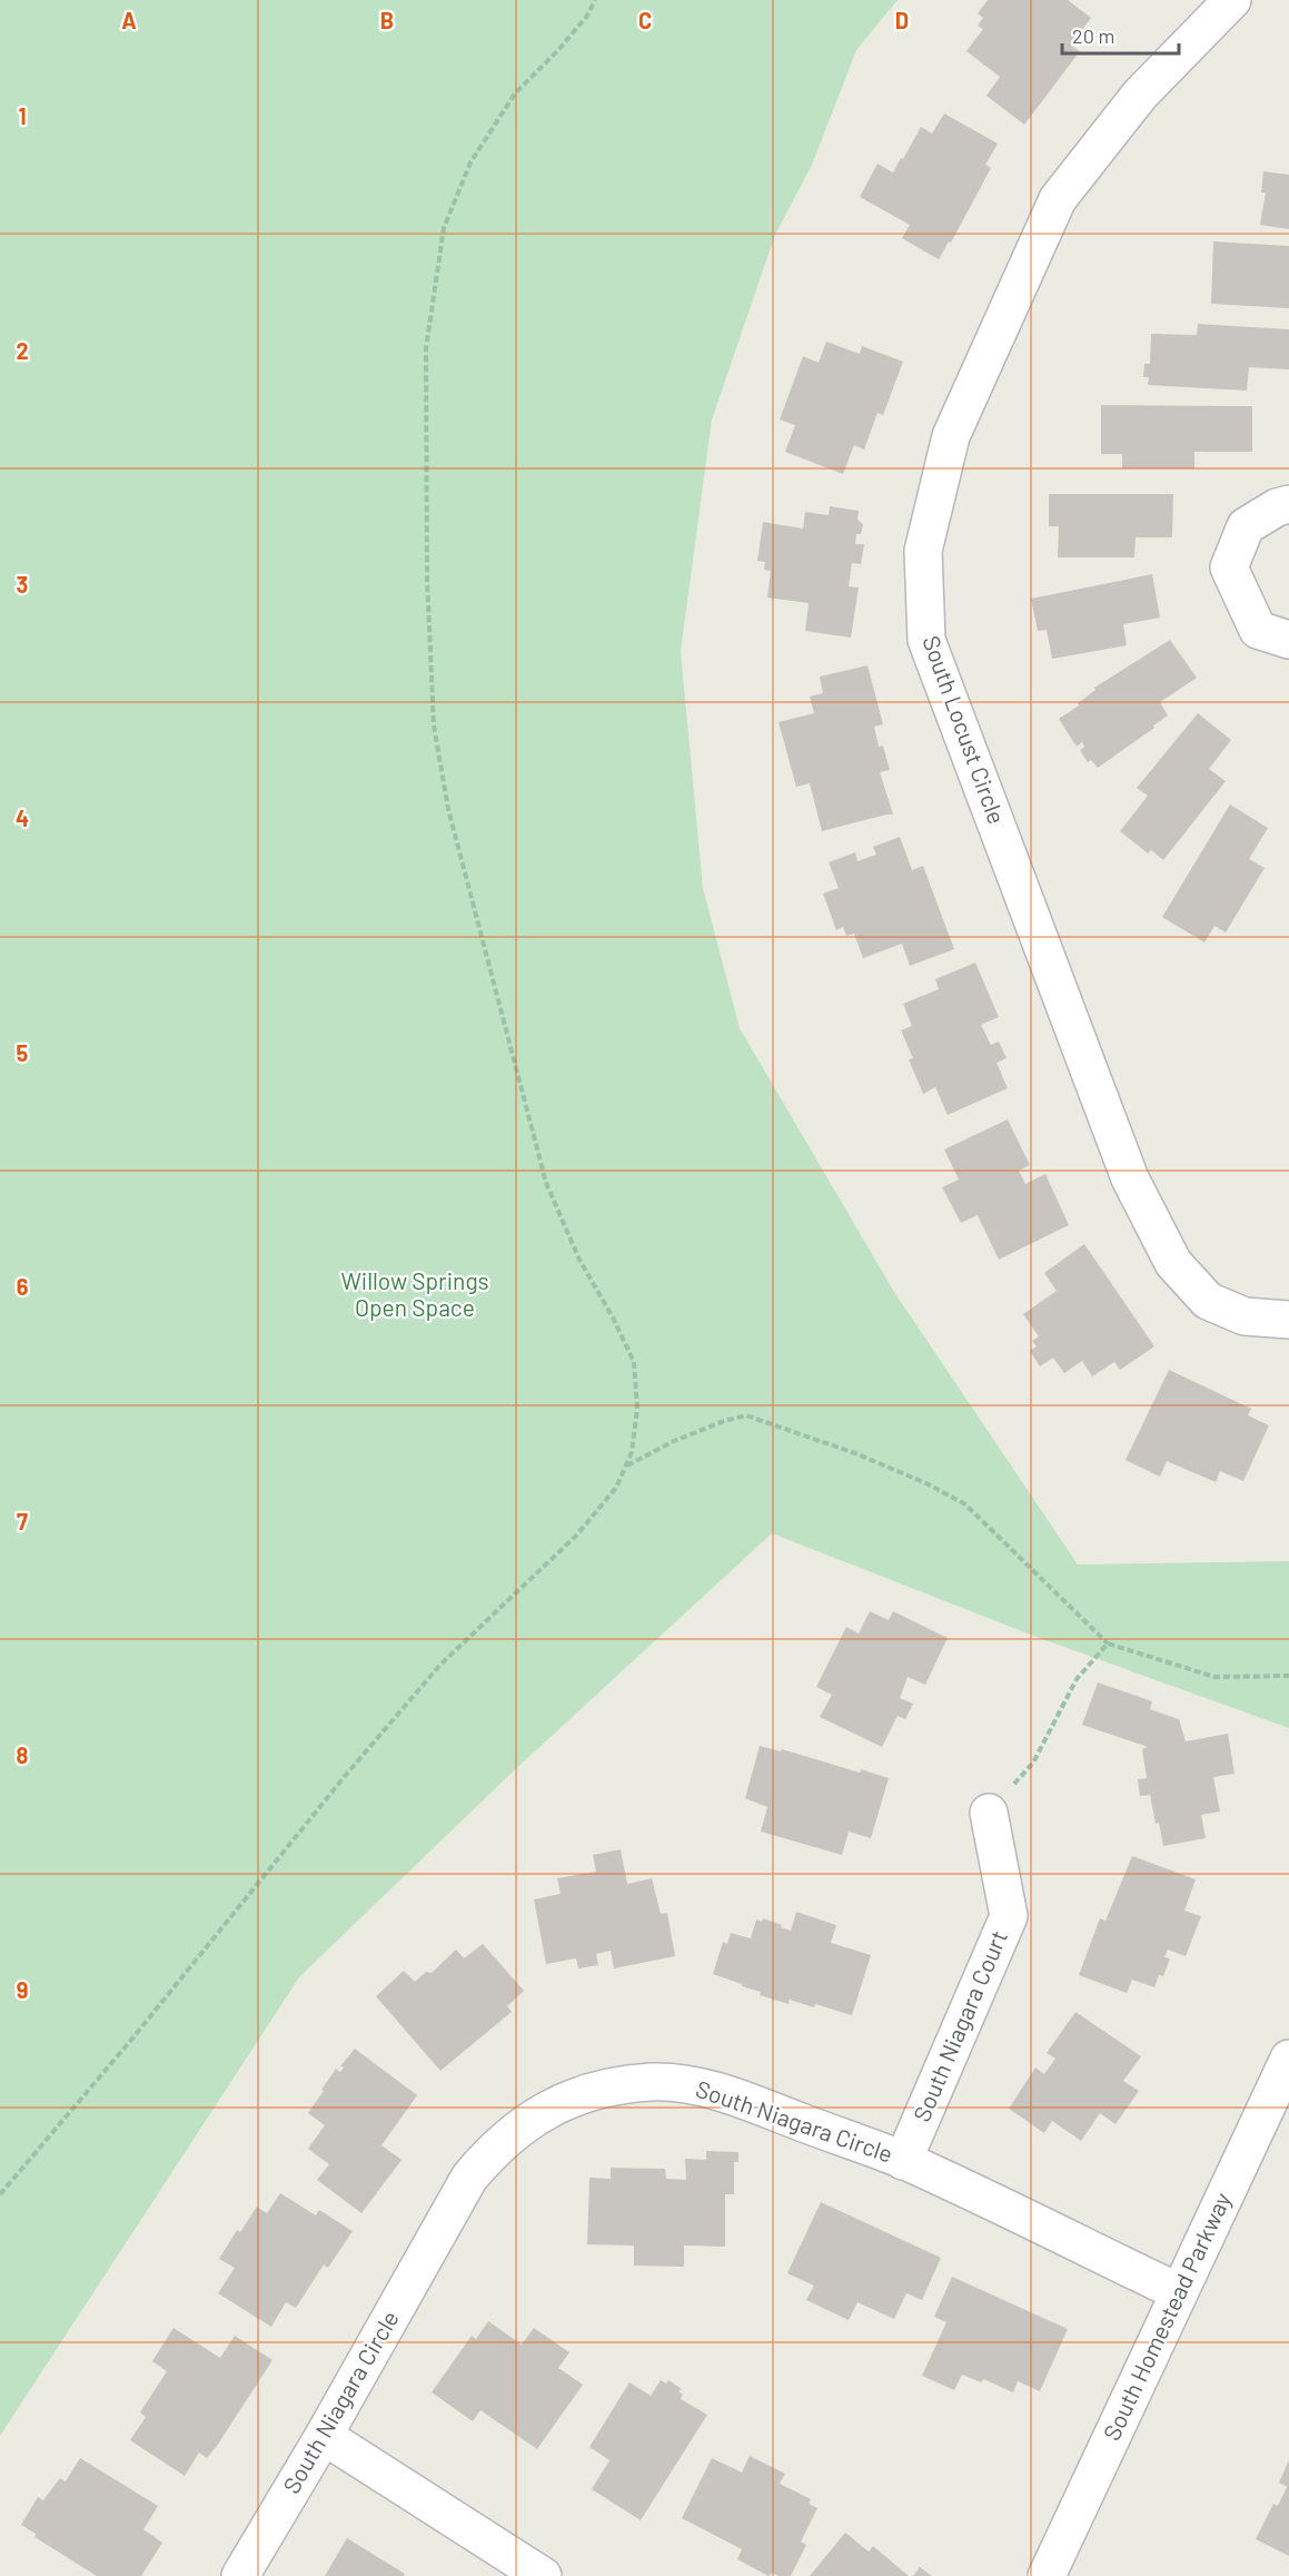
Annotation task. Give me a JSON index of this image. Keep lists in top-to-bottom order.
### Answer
{
  "streets": {
    "street": [
      "South Locust Circle",
      "South Niagara Court",
      "South Niagara Circle",
      "South Homestead Parkway"
    ]
  },
  "crossings": [
    ["South Niagara Court", "South Niagara Circle"],
    ["South Niagara Circle", "South Homestead Parkway"]
  ],
  "parks": ["Willow Springs Open Space"],
  "scale_bar": "20 m",
  "grid": {
    "columns": [
      "A",
      "B",
      "C",
      "D"
    ],
    "rows": [
      "1",
      "2",
      "3",
      "4",
      "5",
      "6",
      "7",
      "8",
      "9"
    ]
  }
}
